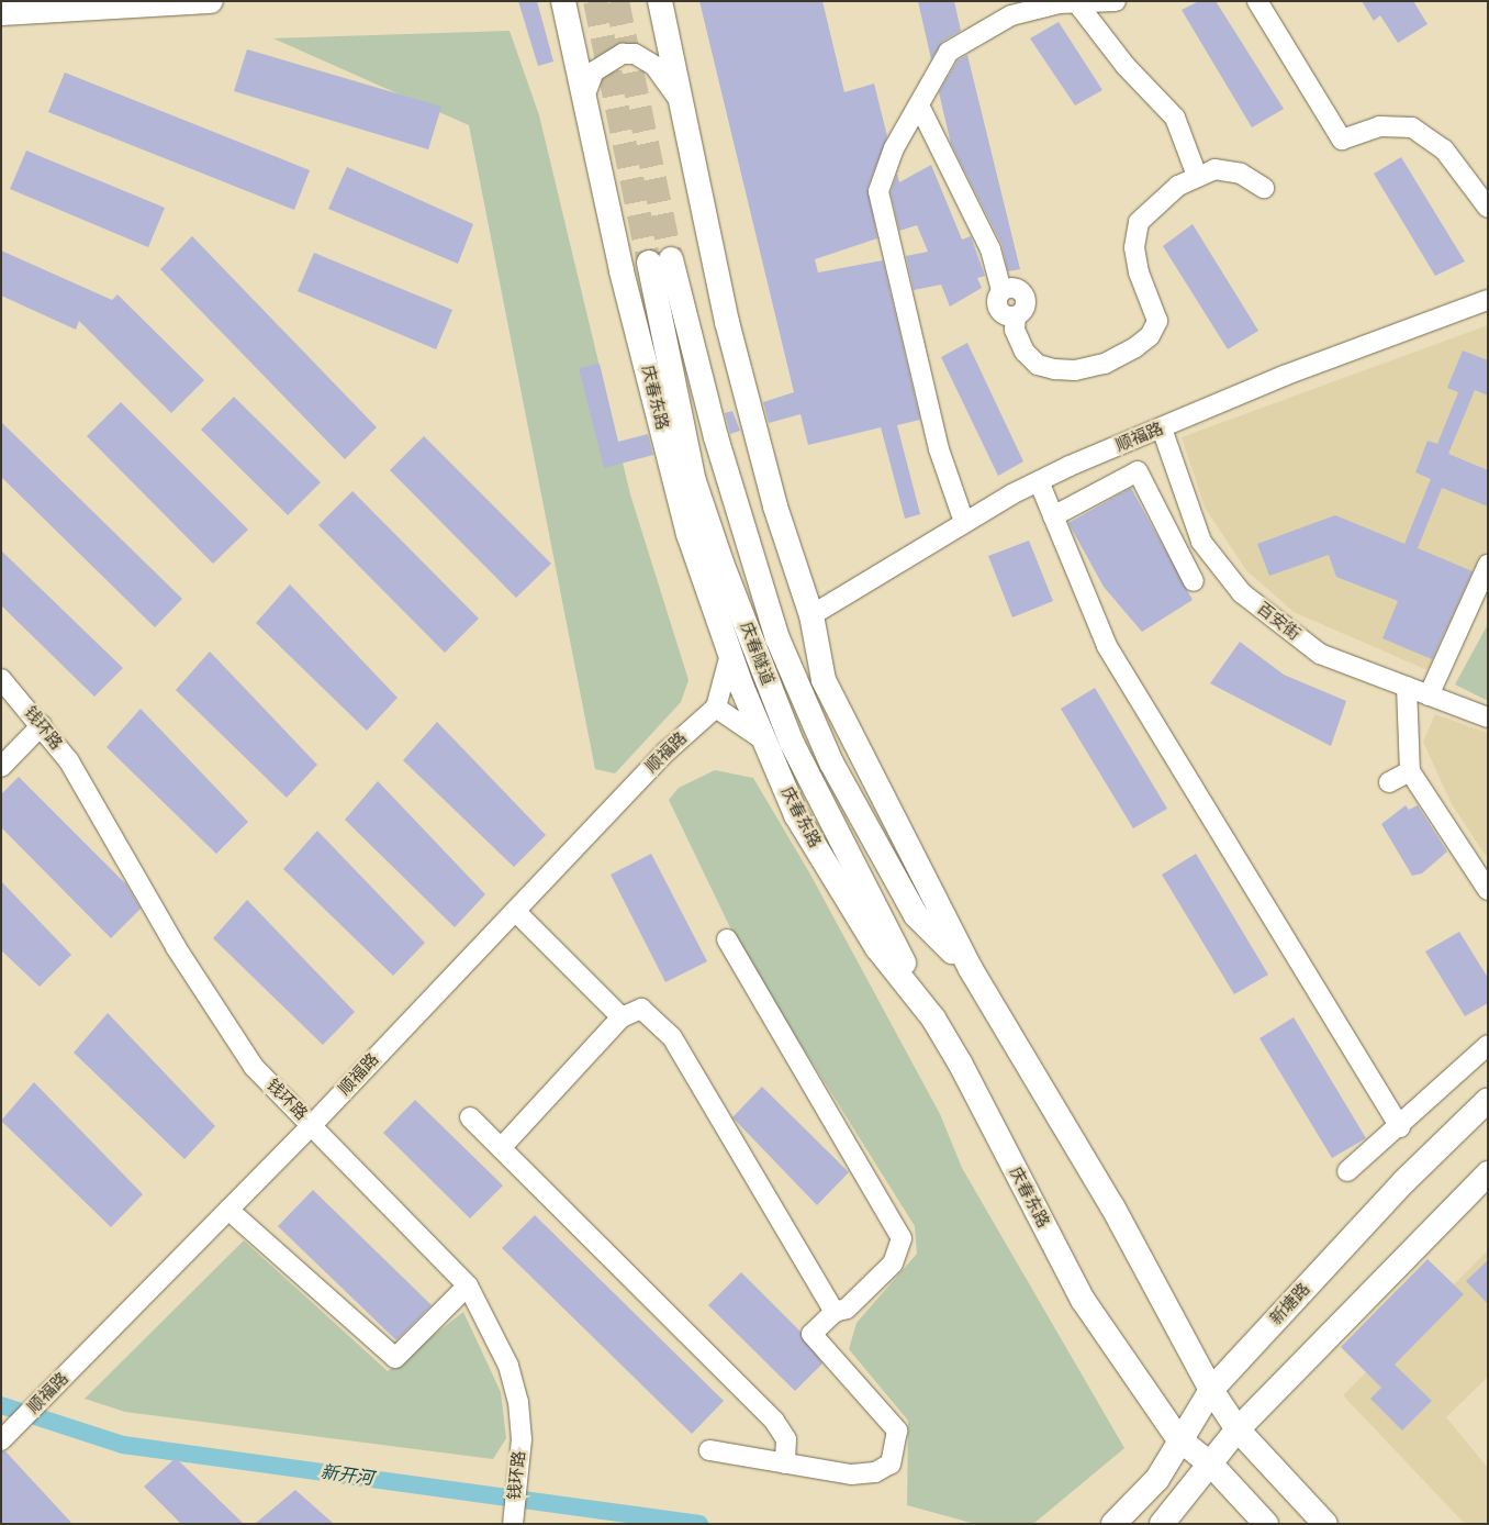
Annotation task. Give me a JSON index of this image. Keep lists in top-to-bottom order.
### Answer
{
  "streets": {
    "main road": ["庆春东路", "庆春隧道", "新塘路"],
    "street": ["顺福路", "百安街", "钱环路"]
  },
  "crossings": [
    ["庆春东路", "庆春隧道"],
    ["庆春东路", "新塘路"],
    ["顺福路", "百安街"],
    ["顺福路", "钱环路"]
  ],
  "water": ["新开河"]
}
